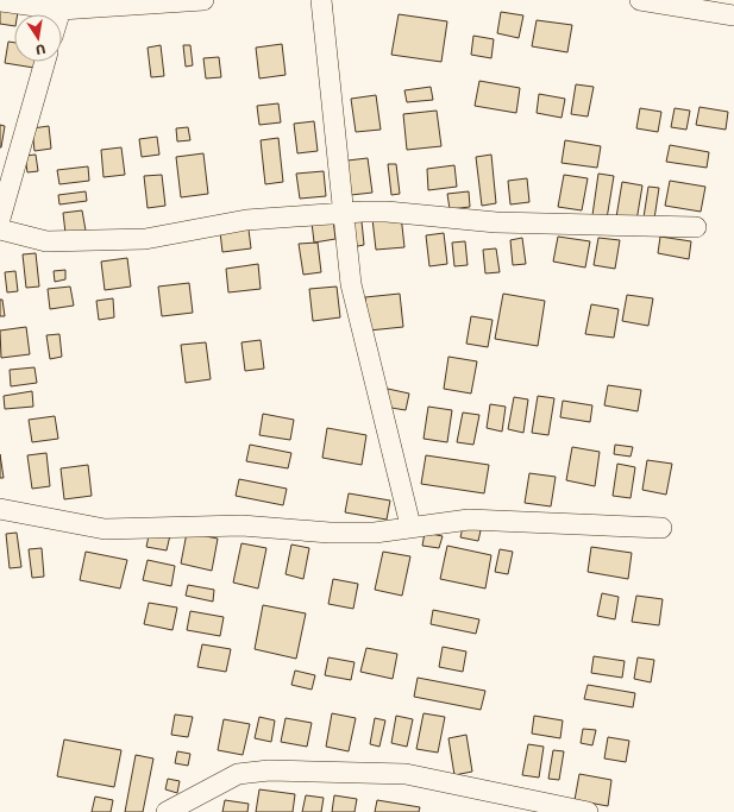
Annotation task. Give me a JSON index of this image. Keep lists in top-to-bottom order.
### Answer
{
  "north": "bottom"
}
